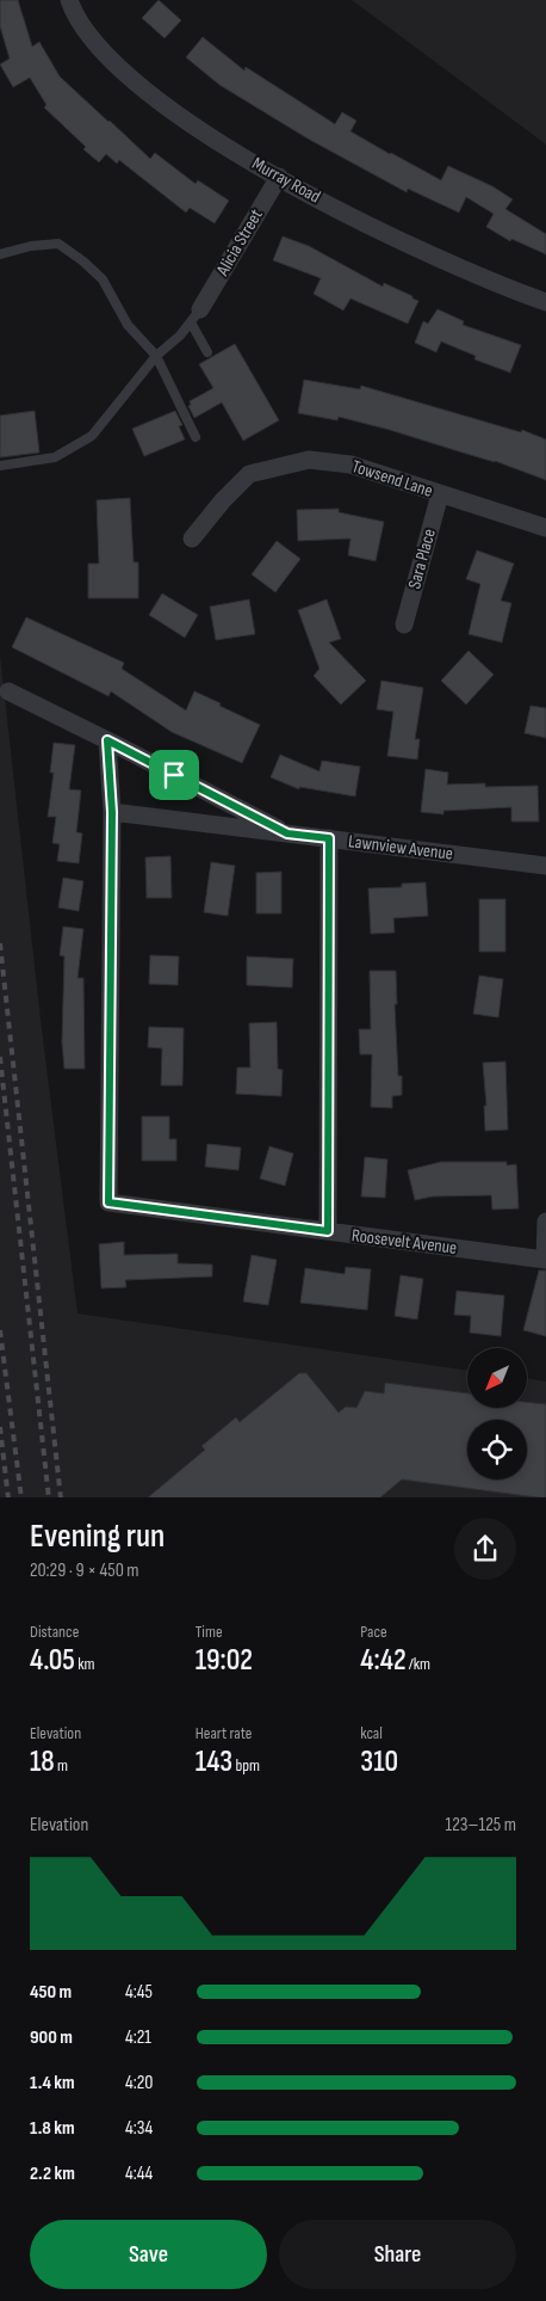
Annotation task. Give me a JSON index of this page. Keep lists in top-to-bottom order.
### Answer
{
  "streets": {
    "street": [
      "Murray Road",
      "Alicia Street",
      "Towsend Lane",
      "Sara Place",
      "Lawnview Avenue",
      "Roosevelt Avenue"
    ]
  },
  "crossings": [
    ["Murray Road", "Alicia Street"],
    ["Towsend Lane", "Sara Place"],
    ["Lawnview Avenue", "Roosevelt Avenue"]
  ],
  "north": "bottom left",
  "page": {
    "heading": ["Evening run", "20:29 · 9 × 450 m"],
    "stats": [
      ["Distance", "4.05 km"],
      ["Time", "19:02"],
      ["Pace", "4:42 /km"],
      ["Elevation", "18 m"],
      ["Heart rate", "143 bpm"],
      ["kcal", "310"]
    ],
    "chart": ["Elevation", "123–125 m"],
    "list": [
      {
        "name": "450 m",
        "note": "4:45"
      },
      {
        "name": "900 m",
        "note": "4:21"
      },
      {
        "name": "1.4 km",
        "note": "4:20"
      },
      {
        "name": "1.8 km",
        "note": "4:34"
      },
      {
        "name": "2.2 km",
        "note": "4:44"
      }
    ],
    "buttons": ["Save", "Share"]
  }
}
